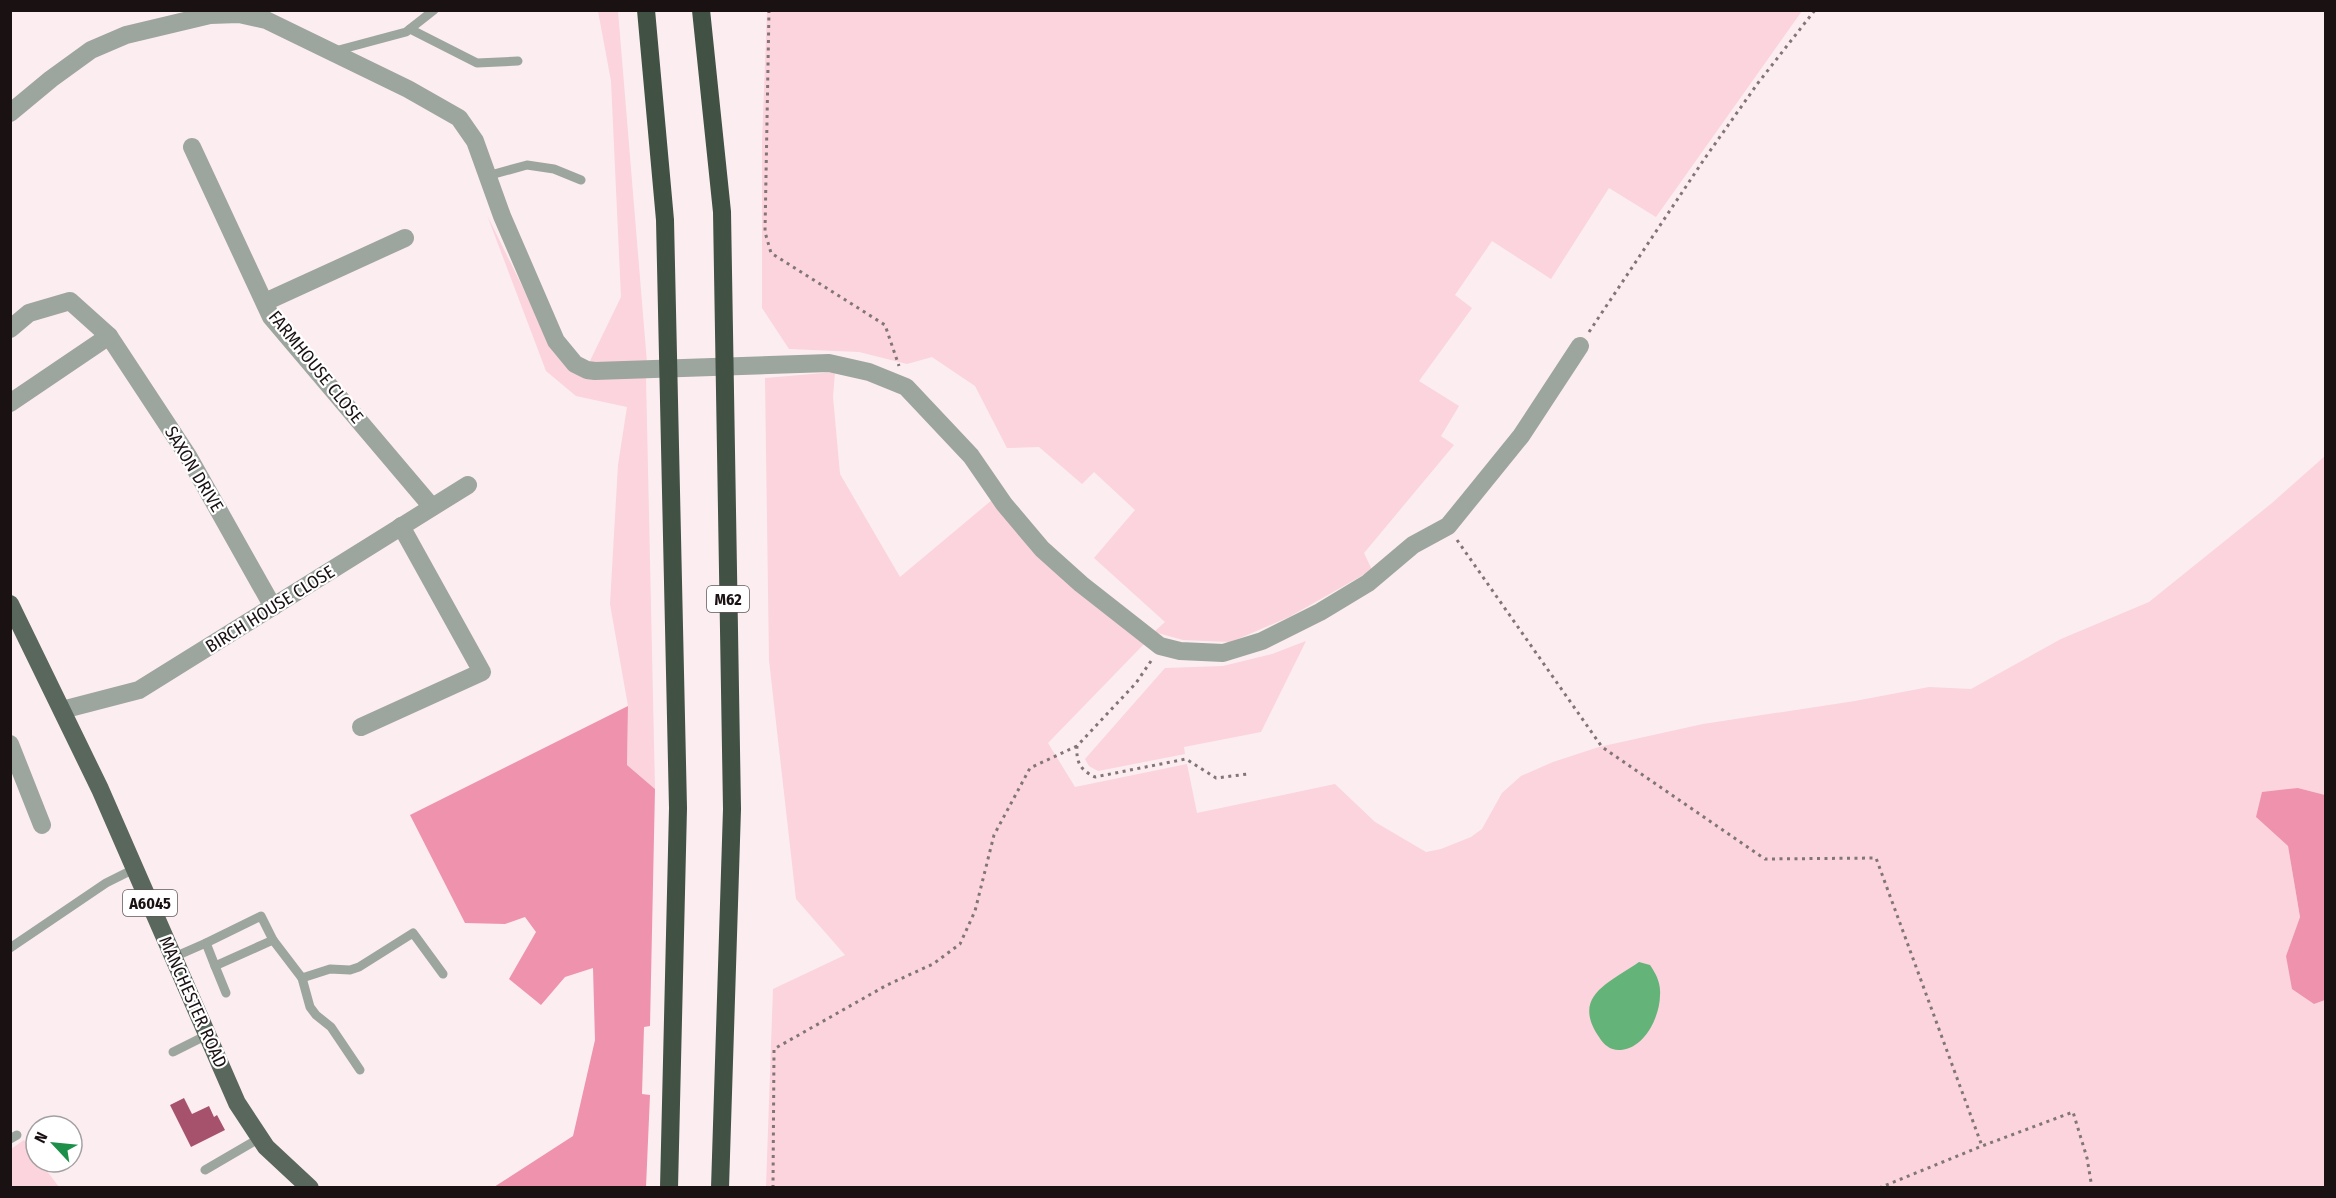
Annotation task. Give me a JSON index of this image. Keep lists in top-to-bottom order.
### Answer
{
  "streets": {
    "highway": ["M62"],
    "main road": ["A6045", "MANCHESTER ROAD"],
    "street": ["FARMHOUSE CLOSE", "SAXON DRIVE", "BIRCH HOUSE CLOSE"]
  },
  "crossings": [
    ["FARMHOUSE CLOSE", "BIRCH HOUSE CLOSE"],
    ["SAXON DRIVE", "BIRCH HOUSE CLOSE"],
    ["BIRCH HOUSE CLOSE", "MANCHESTER ROAD"]
  ],
  "north": "top left"
}
